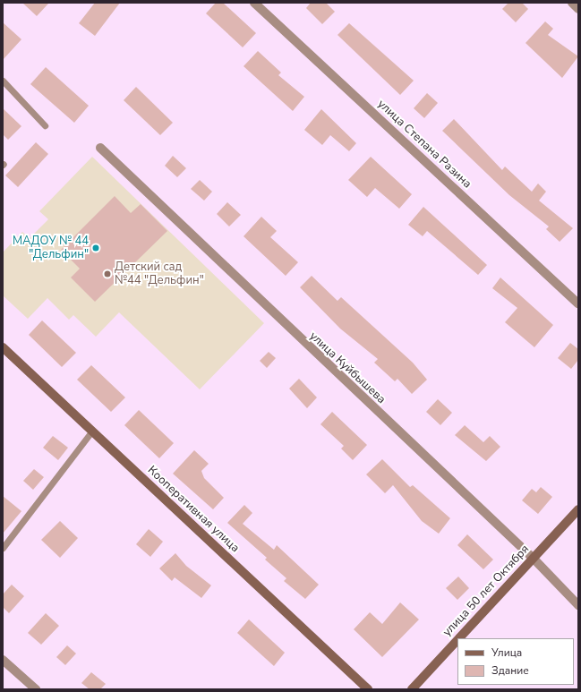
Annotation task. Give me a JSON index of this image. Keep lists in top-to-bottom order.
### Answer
{
  "streets": {
    "street": [
      "улица Степана Разина",
      "улица Куйбышева",
      "Кооперативная улица",
      "улица 50 лет Октября"
    ]
  },
  "crossings": [
    ["улица Куйбышева", "улица 50 лет Октября"]
  ],
  "places": ["МАДОУ № 44 \"Дельфин\"", "Детский сад №44 \"Дельфин\""],
  "legend": ["Улица", "Здание"]
}
